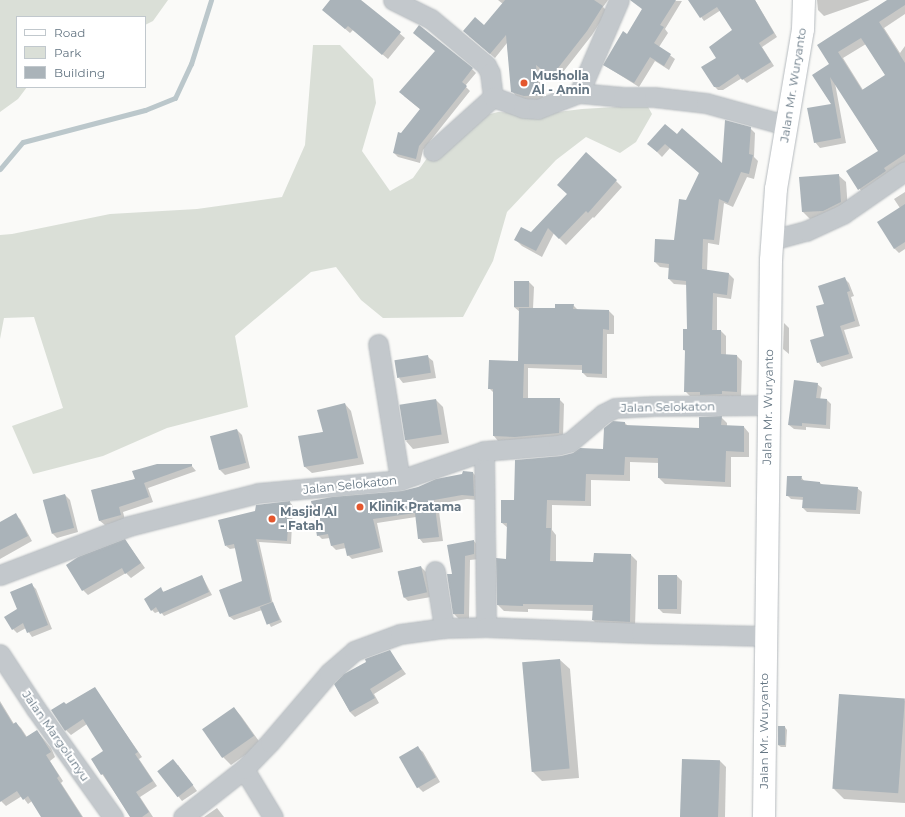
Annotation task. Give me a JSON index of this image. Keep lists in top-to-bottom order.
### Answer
{
  "streets": {
    "main road": ["Jalan Mr. Wuryanto"],
    "street": ["Jalan Selokaton", "Jalan Margolunyu"]
  },
  "crossings": [
    ["Jalan Mr. Wuryanto", "Jalan Selokaton"]
  ],
  "places": ["Musholla Al - Amin", "Klinik Pratama", "Masjid Al - Fatah"],
  "legend": ["Road", "Park", "Building"]
}
